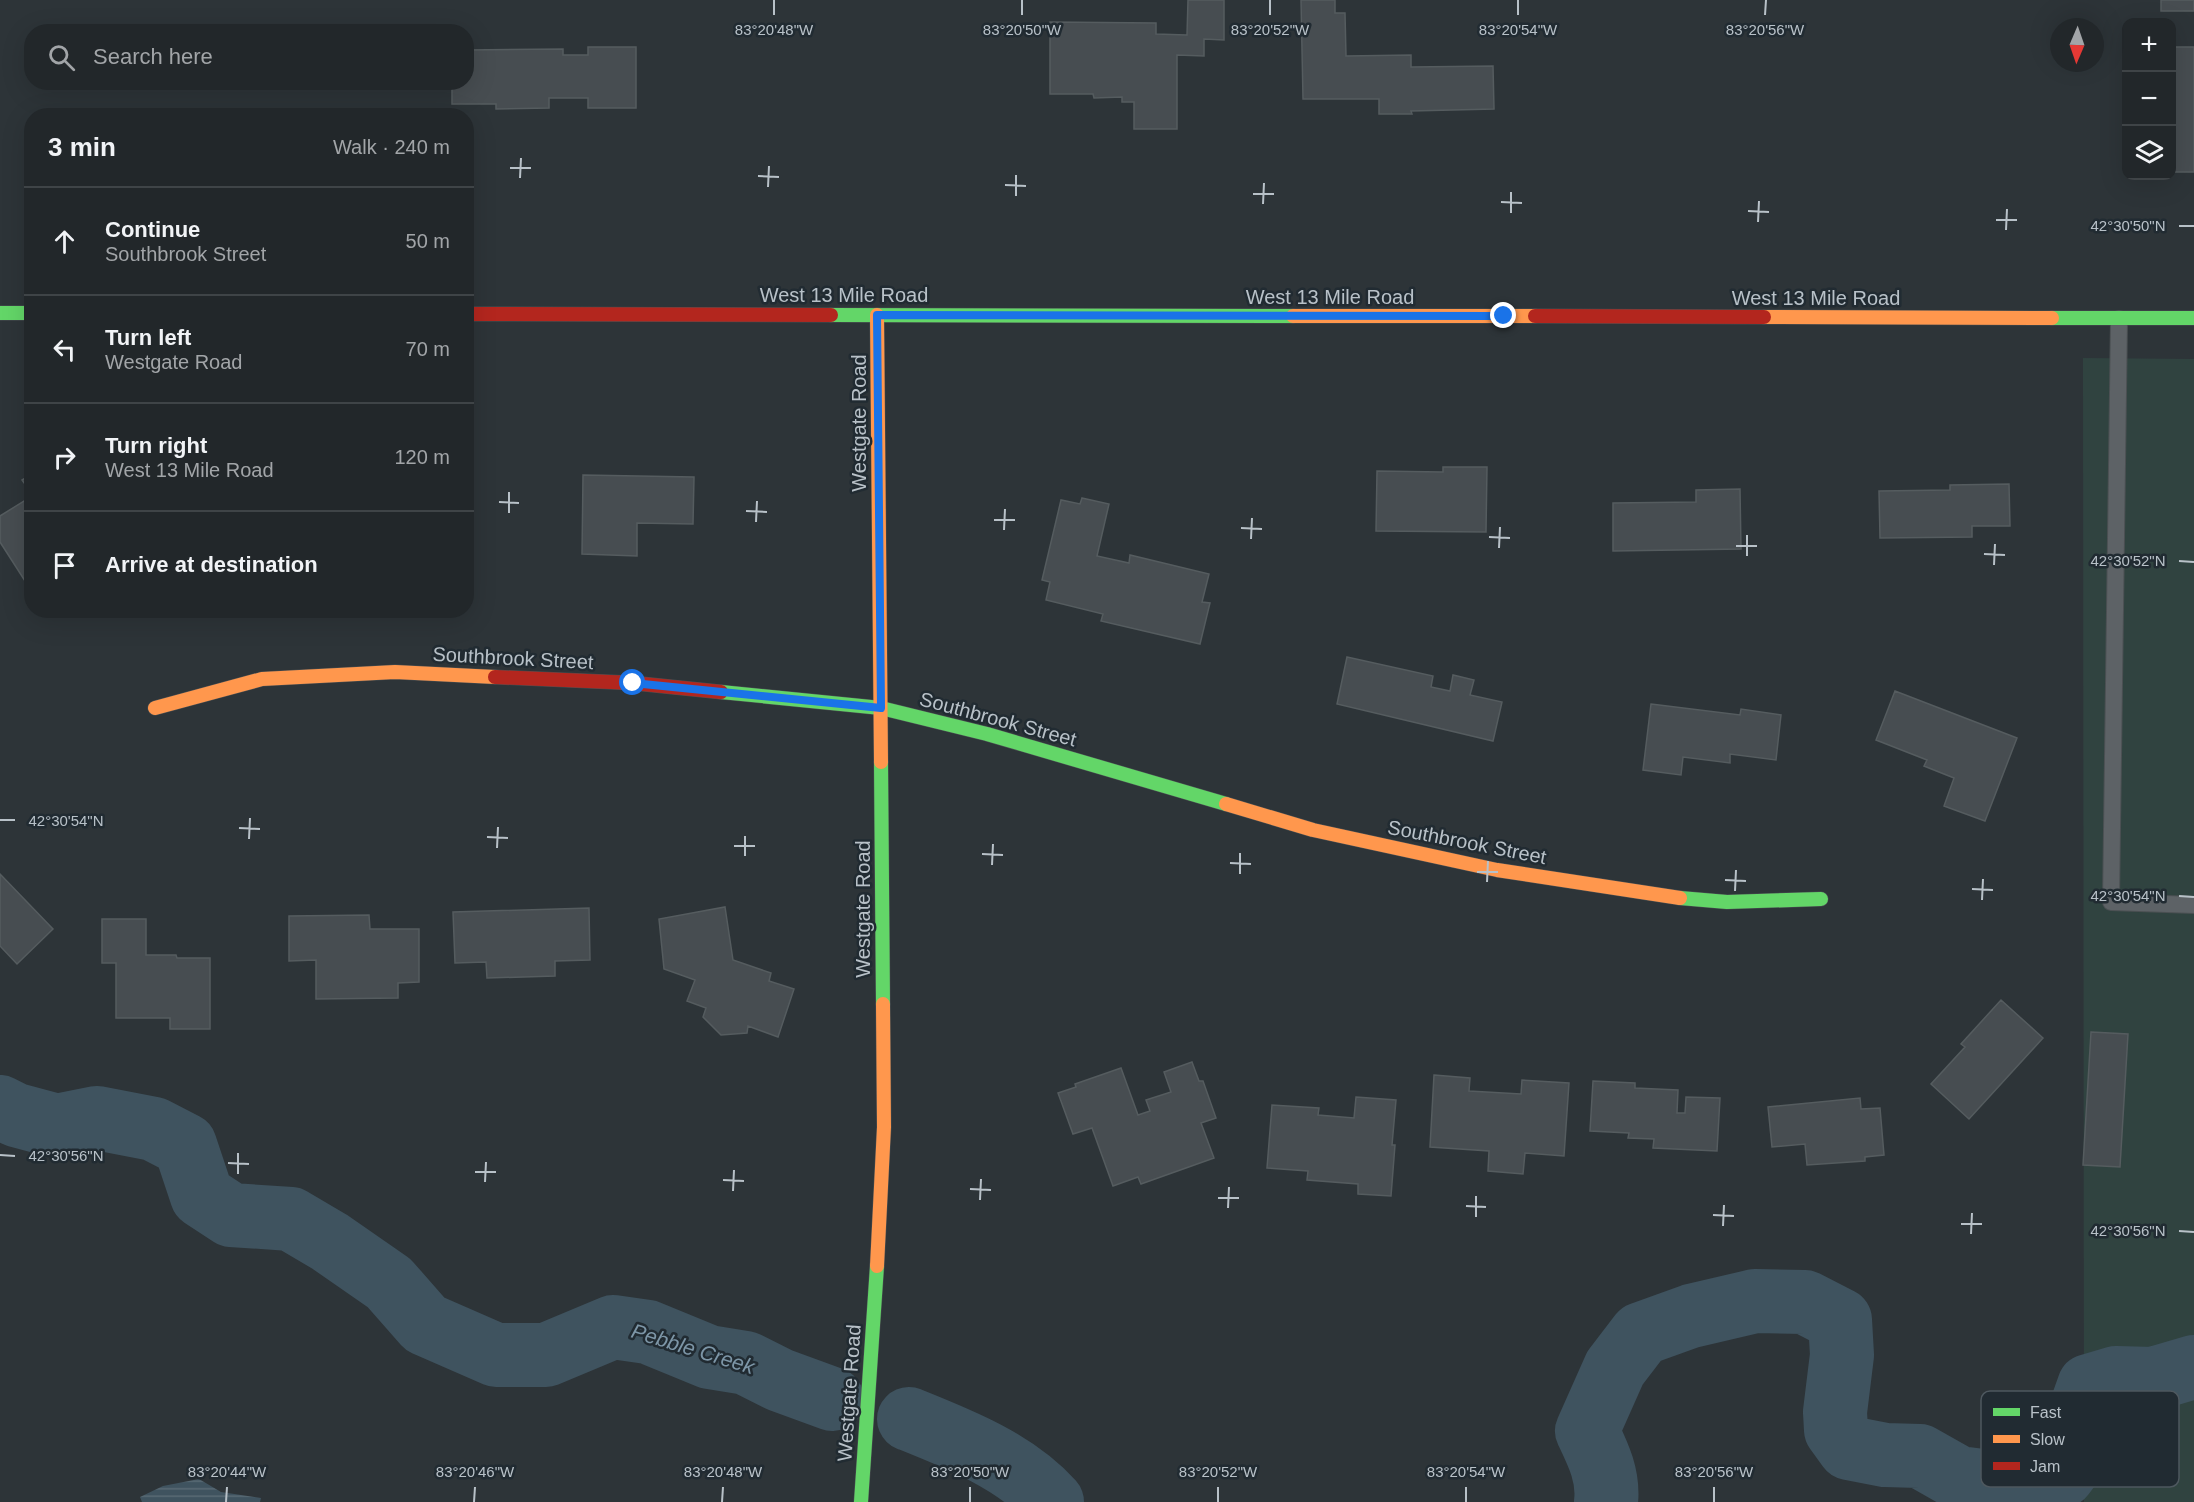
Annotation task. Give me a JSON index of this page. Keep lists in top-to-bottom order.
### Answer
{
  "streets": {
    "street": ["West 13 Mile Road", "Westgate Road", "Southbrook Street"]
  },
  "crossings": [
    ["West 13 Mile Road", "Westgate Road"],
    ["Westgate Road", "Southbrook Street"]
  ],
  "water": ["Pebble Creek"],
  "legend": ["Fast", "Slow", "Jam"],
  "north": "bottom",
  "page": {
    "map_buttons": ["+", "−"],
    "search": "Search here",
    "heading": ["3 min", "Walk · 240 m"],
    "list": [
      ["Continue", "Southbrook Street", "50 m"],
      ["Turn left", "Westgate Road", "70 m"],
      ["Turn right", "West 13 Mile Road", "120 m"],
      "Arrive at destination"
    ]
  },
  "coordinates": [
    "83°20'48\"W",
    "83°20'50\"W",
    "83°20'52\"W",
    "83°20'54\"W",
    "83°20'56\"W",
    "42°30'50\"N",
    "42°30'52\"N",
    "42°30'54\"N",
    "42°30'56\"N",
    "83°20'44\"W",
    "83°20'46\"W"
  ]
}
